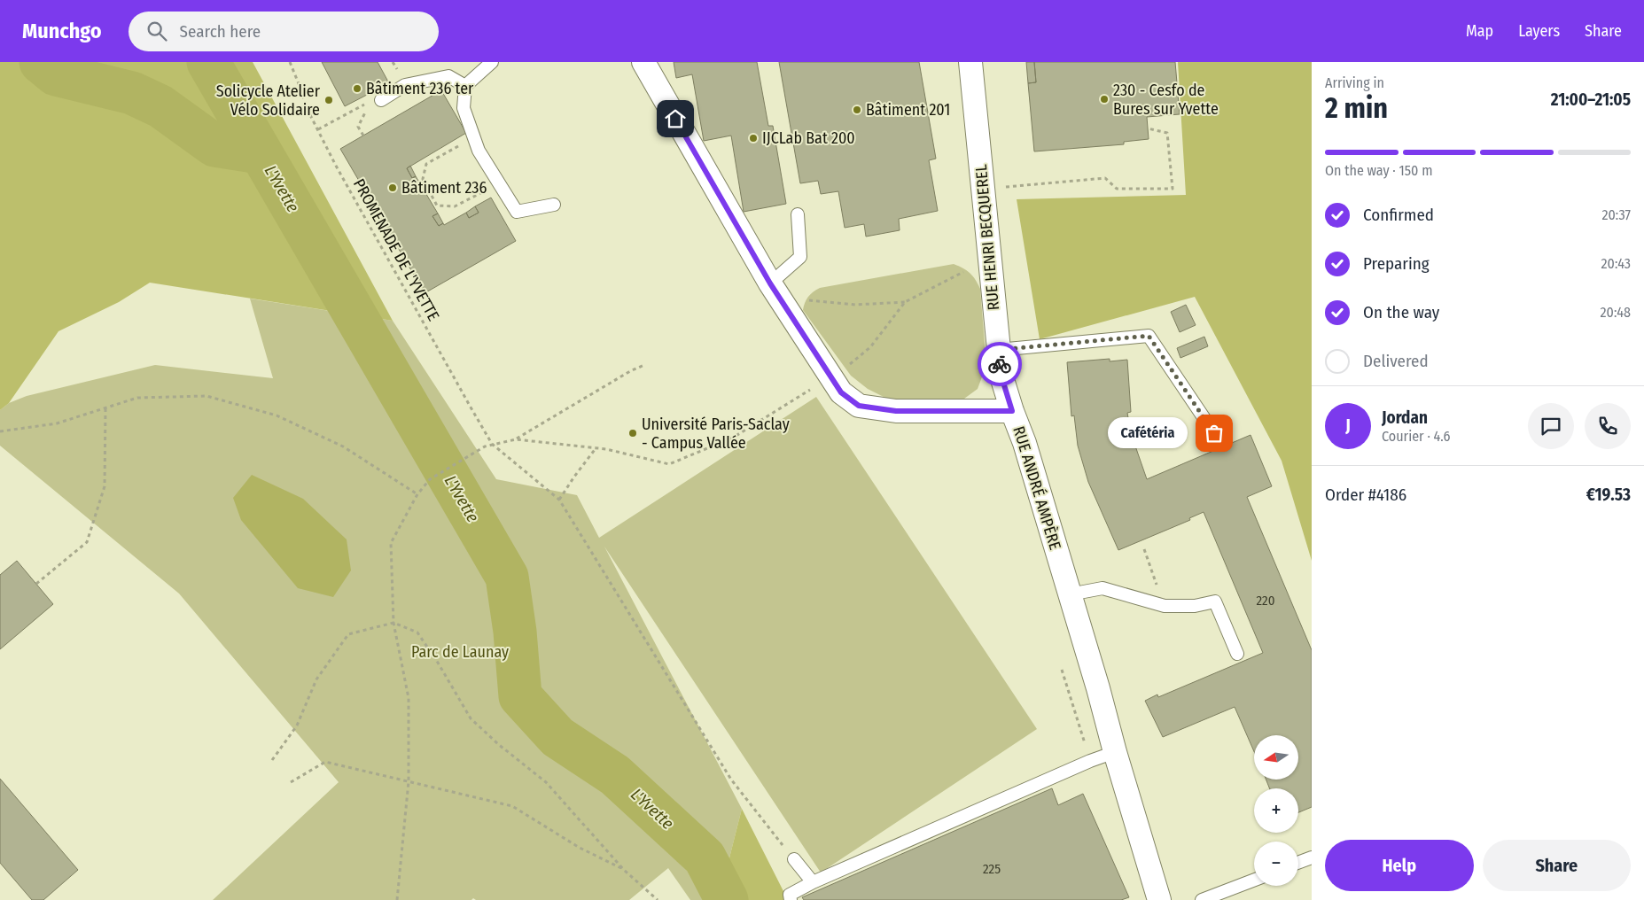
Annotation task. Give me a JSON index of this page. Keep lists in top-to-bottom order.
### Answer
{
  "streets": {
    "street": ["RUE HENRI BECQUEREL", "RUE ANDRÉ AMPÈRE"],
    "path": ["PROMENADE DE L'YVETTE"]
  },
  "crossings": [
    ["RUE HENRI BECQUEREL", "RUE ANDRÉ AMPÈRE"]
  ],
  "water": ["L'Yvette"],
  "parks": ["Parc de Launay"],
  "places": [
    "Bâtiment 236 ter",
    "230 - Cesfo de Bures sur Yvette",
    "Solicycle Atelier Vélo Solidaire",
    "Bâtiment 201",
    "IJCLab Bat 200",
    "Bâtiment 236",
    "Université Paris-Saclay - Campus Vallée",
    "Cafétéria"
  ],
  "house_numbers": ["220", "225"],
  "north": "left",
  "page": {
    "header": "Munchgo",
    "search": "Search here",
    "nav": ["Map", "Layers", "Share"],
    "heading": ["2 min", "Arriving in", "21:00–21:05"],
    "panel": [
      "Jordan",
      "Courier · 4.6",
      "Order #4186",
      "€19.53"
    ],
    "bar": "On the way · 150 m",
    "list": [
      ["Confirmed", "20:37"],
      ["Preparing", "20:43"],
      ["On the way", "20:48"],
      "Delivered"
    ],
    "round": "J",
    "bubble": "Cafétéria",
    "map_buttons": ["+", "−"],
    "buttons": ["Help", "Share"]
  }
}
